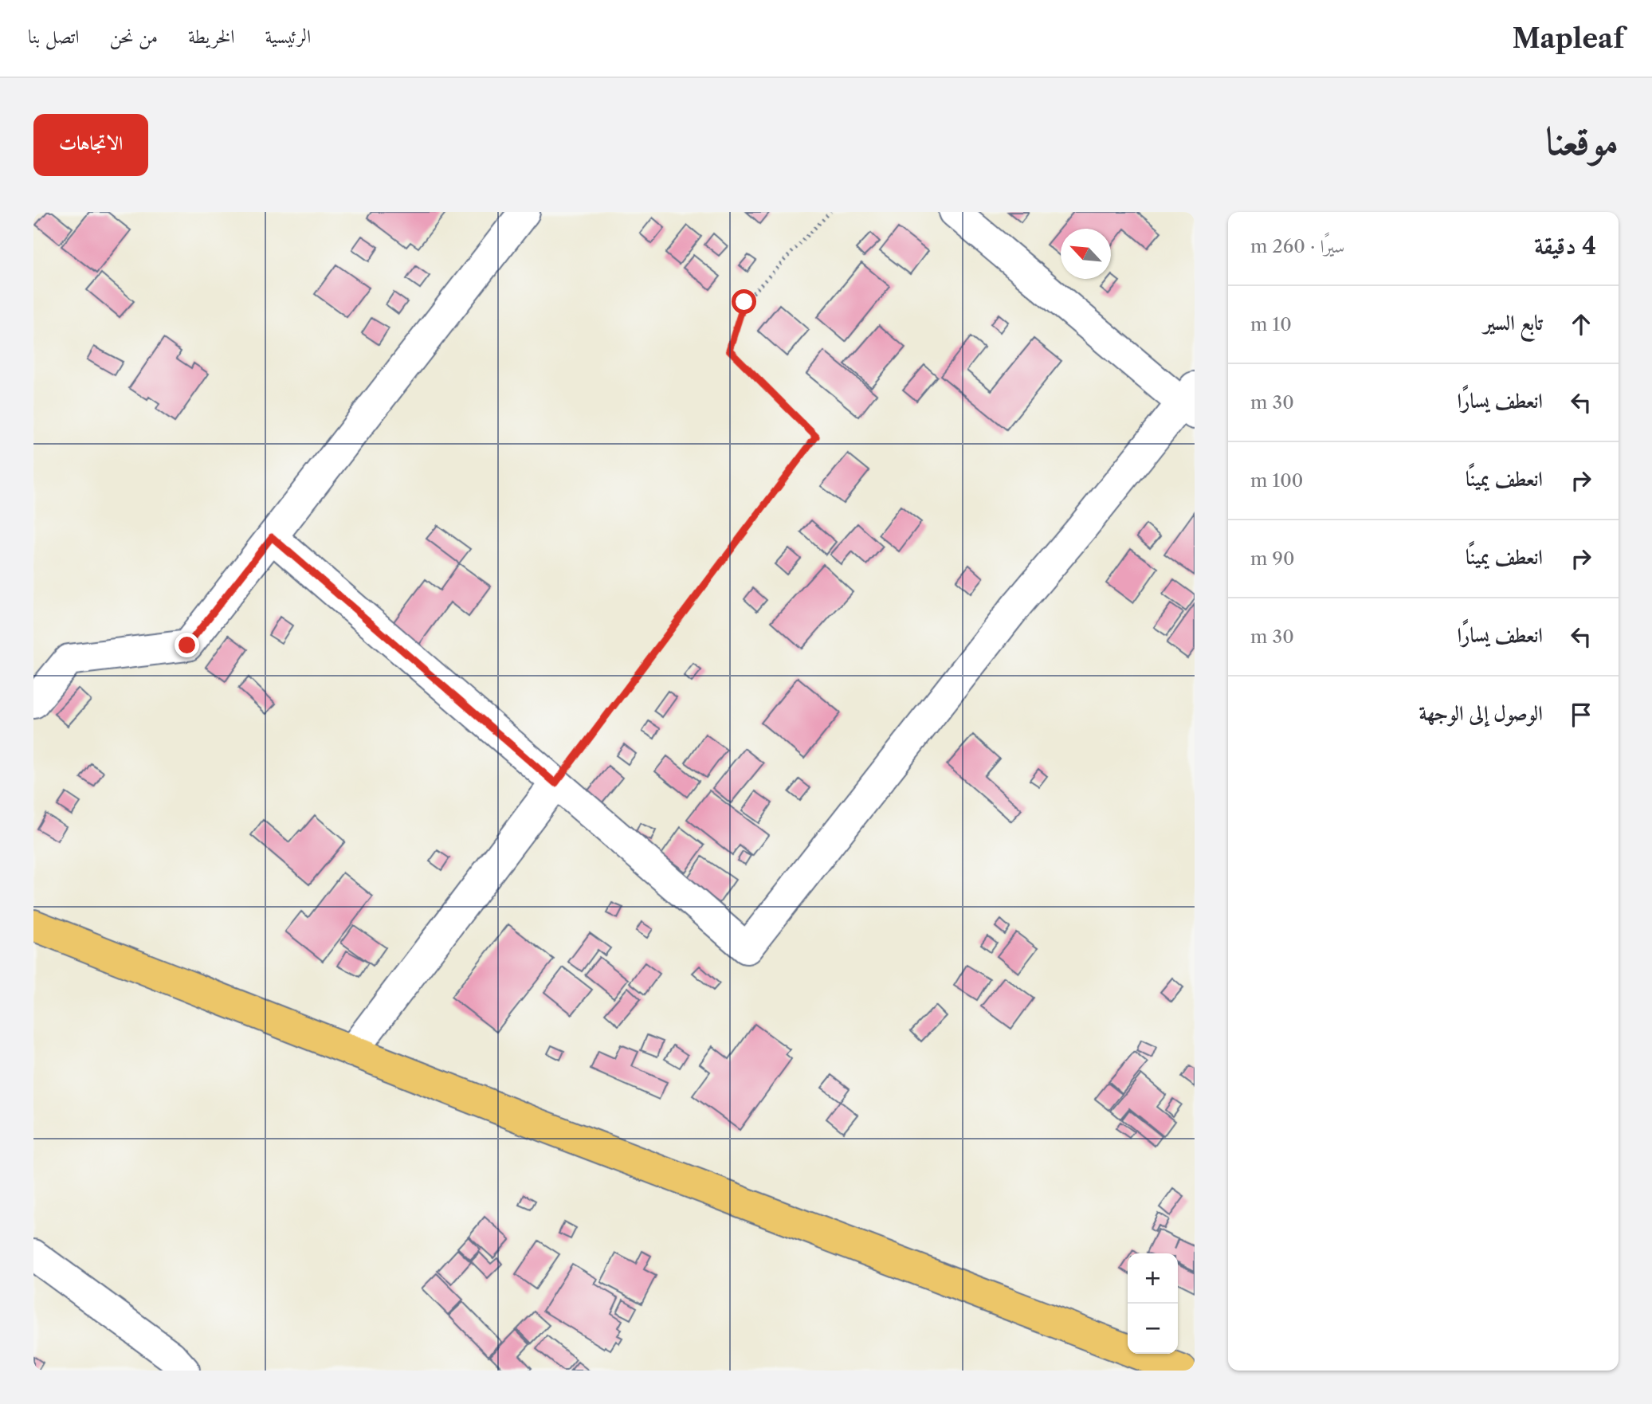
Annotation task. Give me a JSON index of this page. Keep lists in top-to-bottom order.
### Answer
{
  "north": "top left",
  "page": {
    "header": "Mapleaf",
    "nav": [
      "الرئيسية",
      "الخريطة",
      "من نحن",
      "اتصل بنا"
    ],
    "title": "موقعنا",
    "buttons": "الاتجاهات",
    "heading": ["4 دقيقة", "سيرًا · 260 m"],
    "list": [
      ["تابع السير", "10 m"],
      ["انعطف يسارًا", "30 m"],
      ["انعطف يمينًا", "100 m"],
      ["انعطف يمينًا", "90 m"],
      ["انعطف يسارًا", "30 m"],
      "الوصول إلى الوجهة"
    ],
    "map_buttons": ["+", "−"]
  }
}
